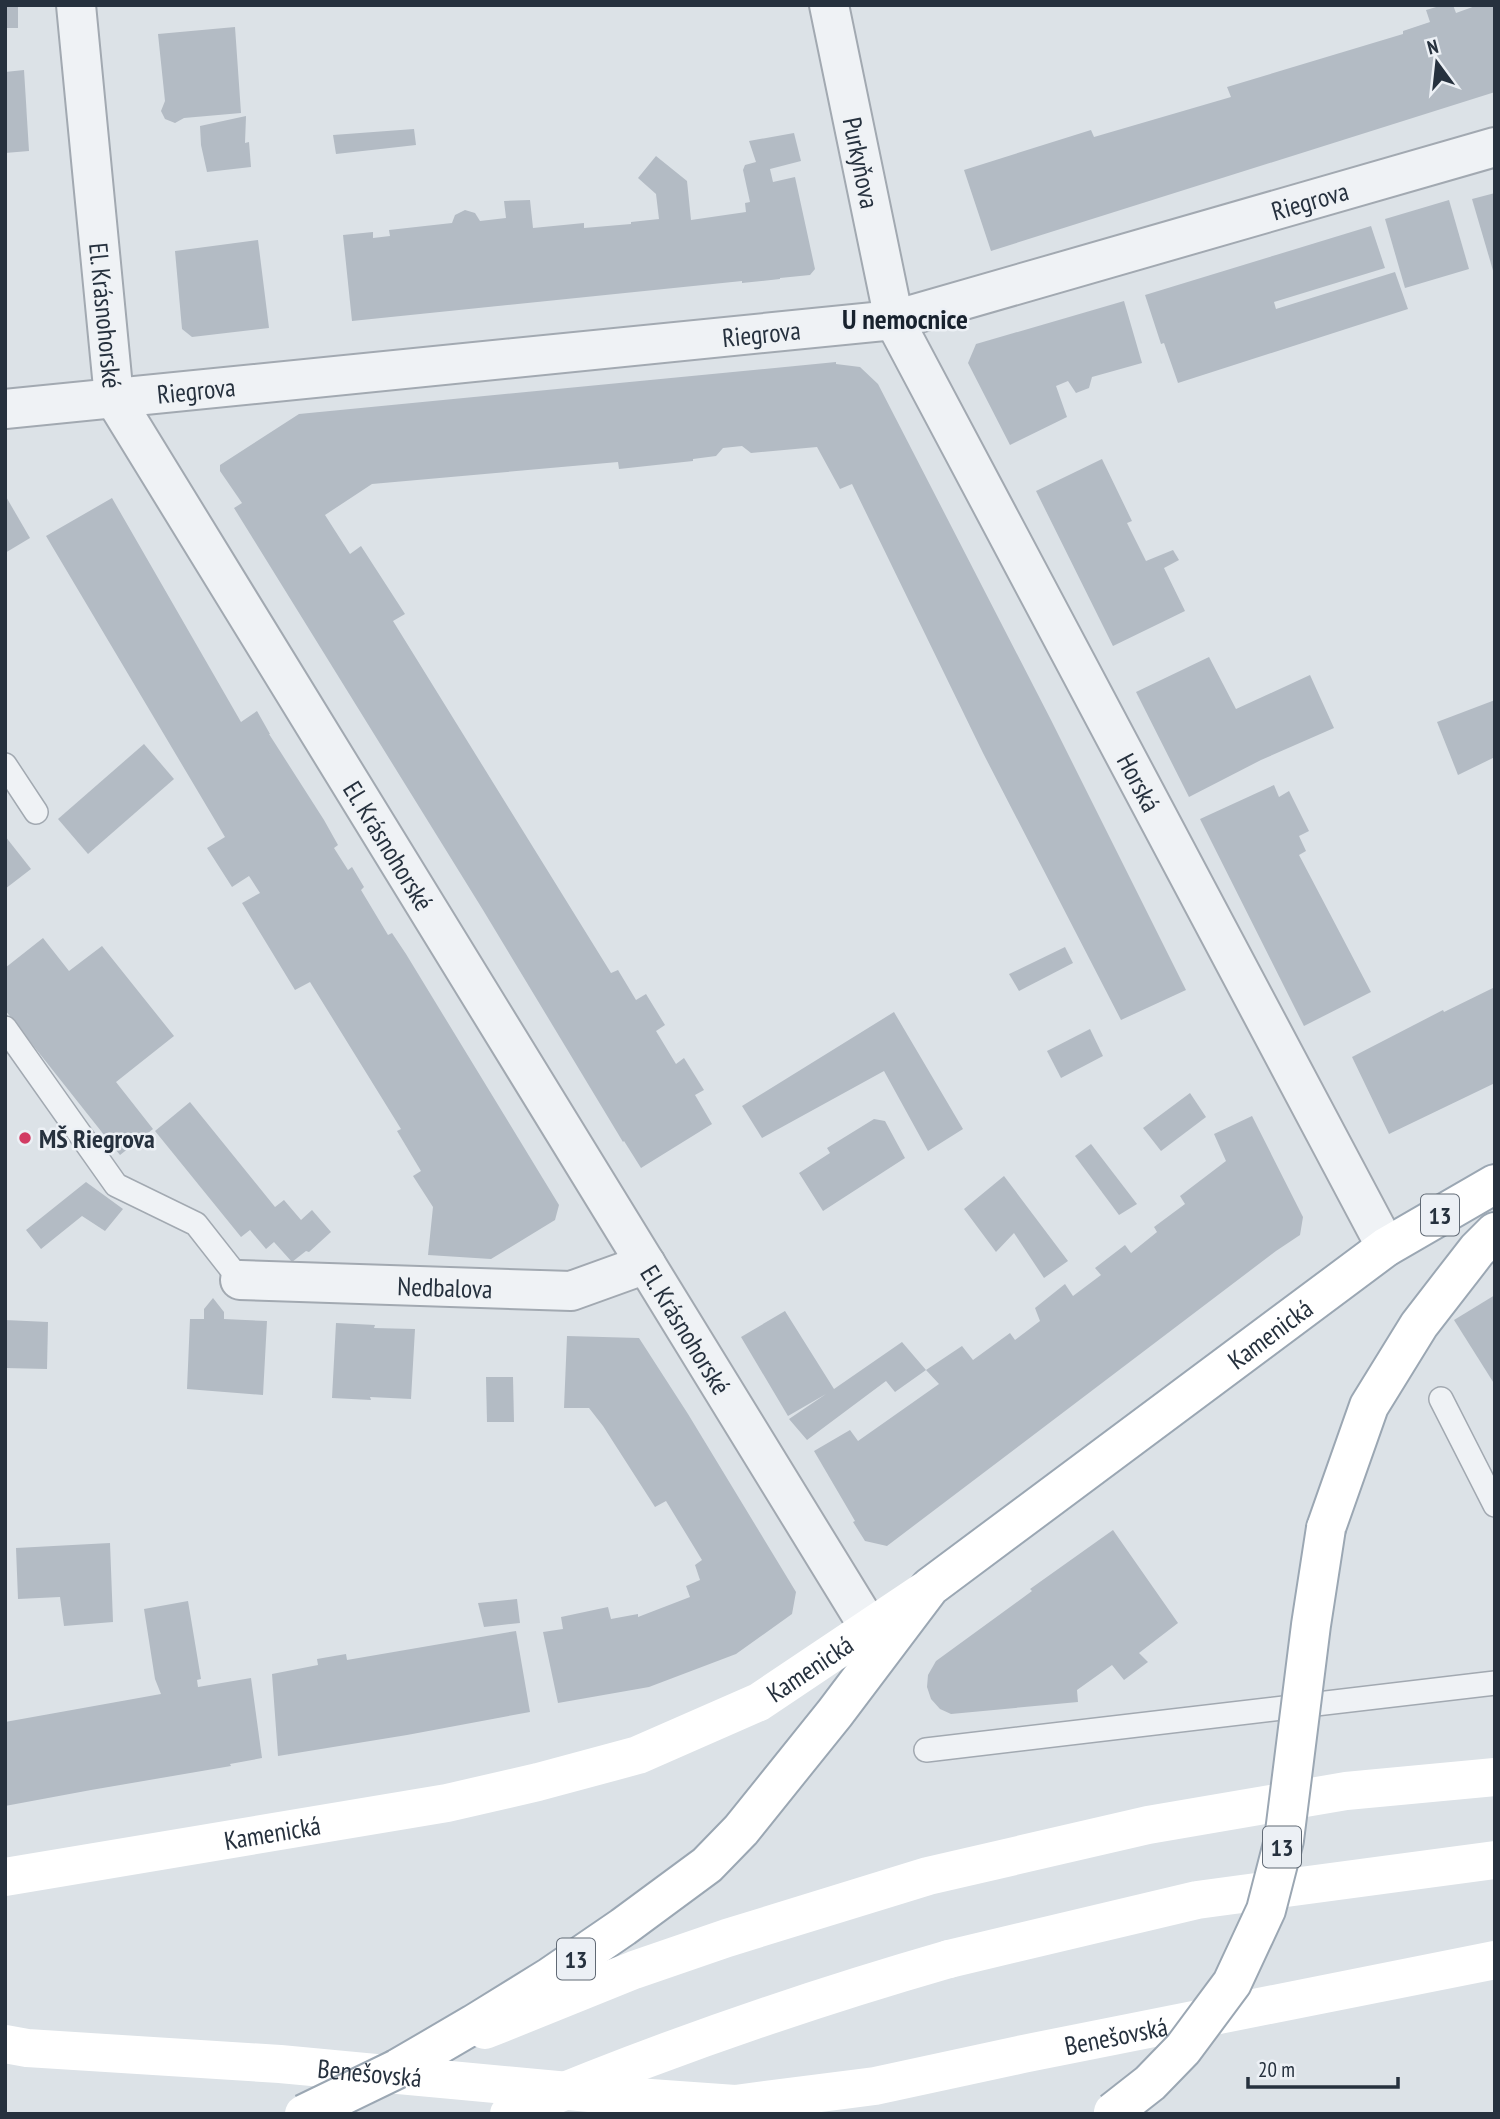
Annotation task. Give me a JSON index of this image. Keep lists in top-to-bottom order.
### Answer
{
  "streets": {
    "main road": ["13", "Kamenická", "Benešovská"],
    "street": [
      "Purkyňova",
      "Riegrova",
      "El. Krásnohorské",
      "Horská",
      "Nedbalova"
    ]
  },
  "crossings": [
    ["Purkyňova", "Riegrova"],
    ["Purkyňova", "Horská"],
    ["Riegrova", "El. Krásnohorské"],
    ["Riegrova", "Horská"],
    ["El. Krásnohorské", "Nedbalova"],
    ["El. Krásnohorské", "Kamenická"],
    ["Horská", "Kamenická"],
    ["13", "Kamenická"]
  ],
  "districts": ["U nemocnice"],
  "places": ["MŠ Riegrova"],
  "scale_bar": "20 m",
  "north": "top"
}
